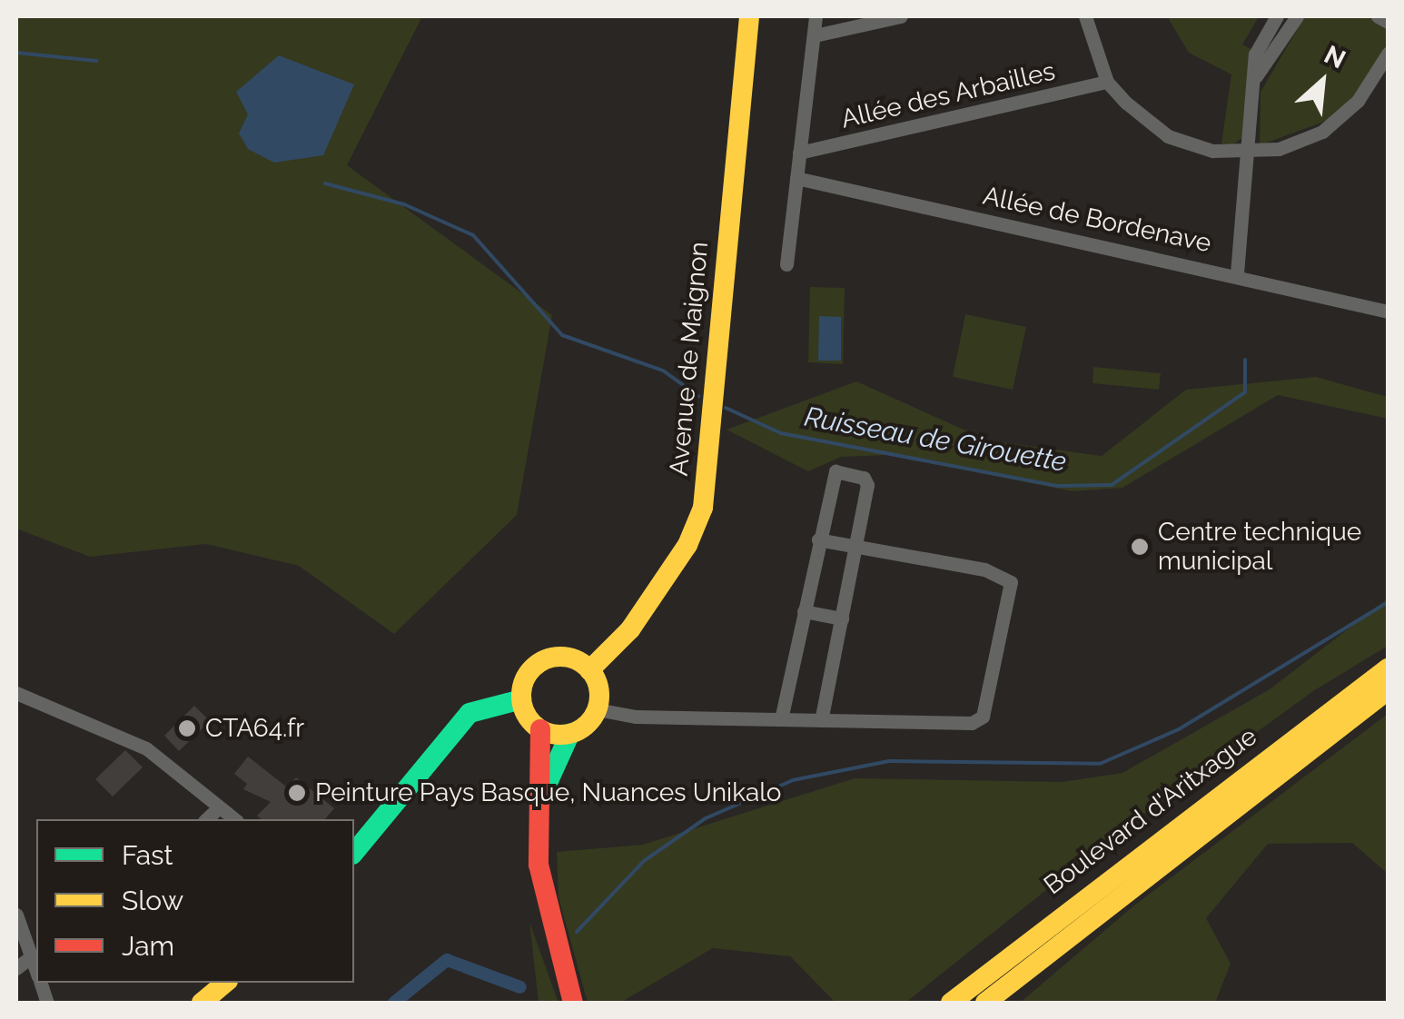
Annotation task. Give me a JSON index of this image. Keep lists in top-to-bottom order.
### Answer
{
  "streets": {
    "street": [
      "Allée des Arbailles",
      "Allée de Bordenave",
      "Avenue de Maignon",
      "Boulevard d'Aritxague"
    ]
  },
  "water": ["Ruisseau de Girouette"],
  "places": ["Centre technique municipal", "CTA64.fr", "Peinture Pays Basque, Nuances Unikalo"],
  "legend": ["Fast", "Slow", "Jam"],
  "north": "top right"
}
